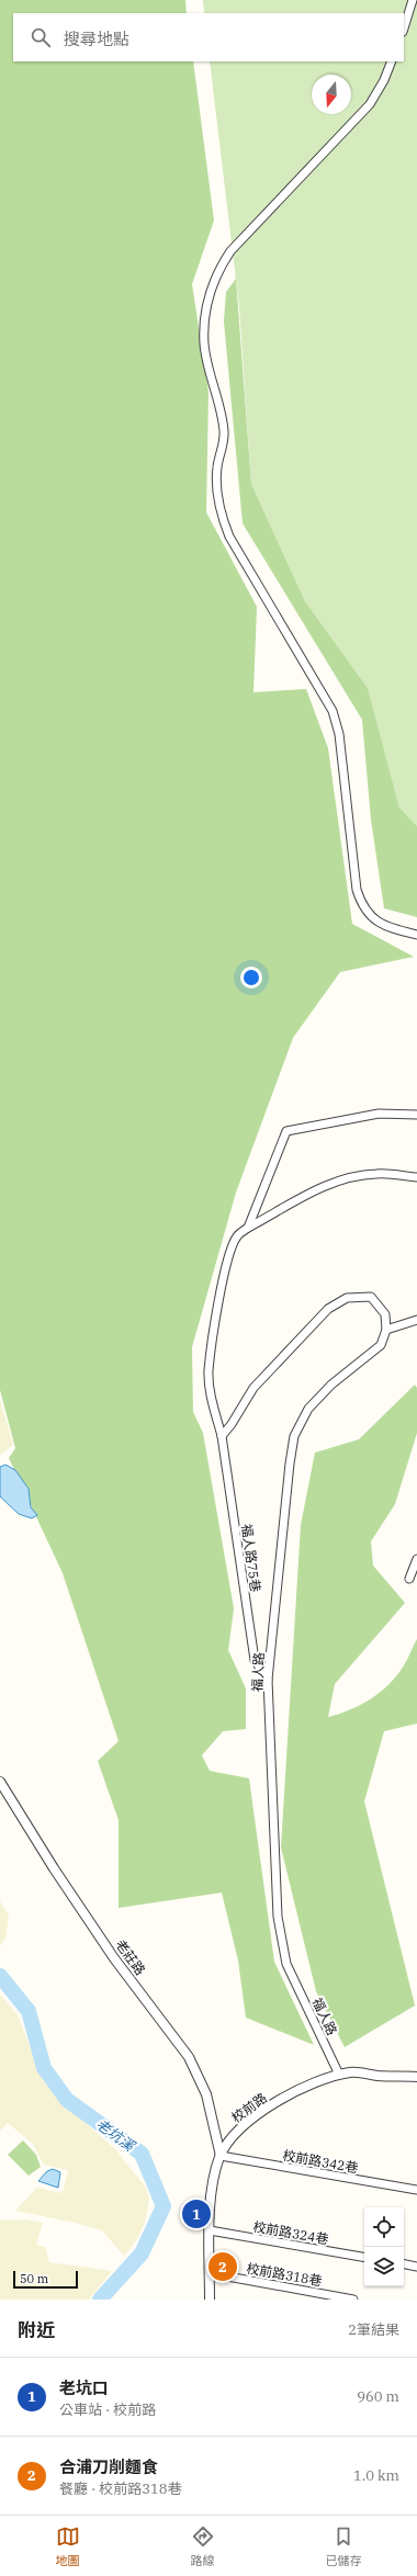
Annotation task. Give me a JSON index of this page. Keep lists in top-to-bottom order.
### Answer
{
  "streets": {
    "street": [
      "福人路75巷",
      "福人路",
      "老莊路",
      "校前路",
      "校前路342巷",
      "校前路324巷",
      "校前路318巷"
    ]
  },
  "crossings": [
    ["福人路75巷", "福人路"],
    ["福人路", "校前路"],
    ["老莊路", "校前路"],
    ["老莊路", "校前路342巷"],
    ["校前路", "校前路342巷"],
    ["校前路", "校前路324巷"],
    ["校前路", "校前路318巷"]
  ],
  "water": ["老坑溪"],
  "scale_bar": "50 m",
  "north": "bottom",
  "page": {
    "search": "搜尋地點",
    "pins": ["1", "2"],
    "scale": "50 m",
    "heading": ["附近", "2筆結果"],
    "list": [
      {
        "mark": "1",
        "name": "老坑口",
        "note": "公車站 · 校前路",
        "value": "960 m"
      },
      {
        "mark": "2",
        "name": "合浦刀削麵食",
        "note": "餐廳 · 校前路318巷",
        "value": "1.0 km"
      }
    ],
    "nav": ["地圖", "路線", "已儲存"]
  }
}
